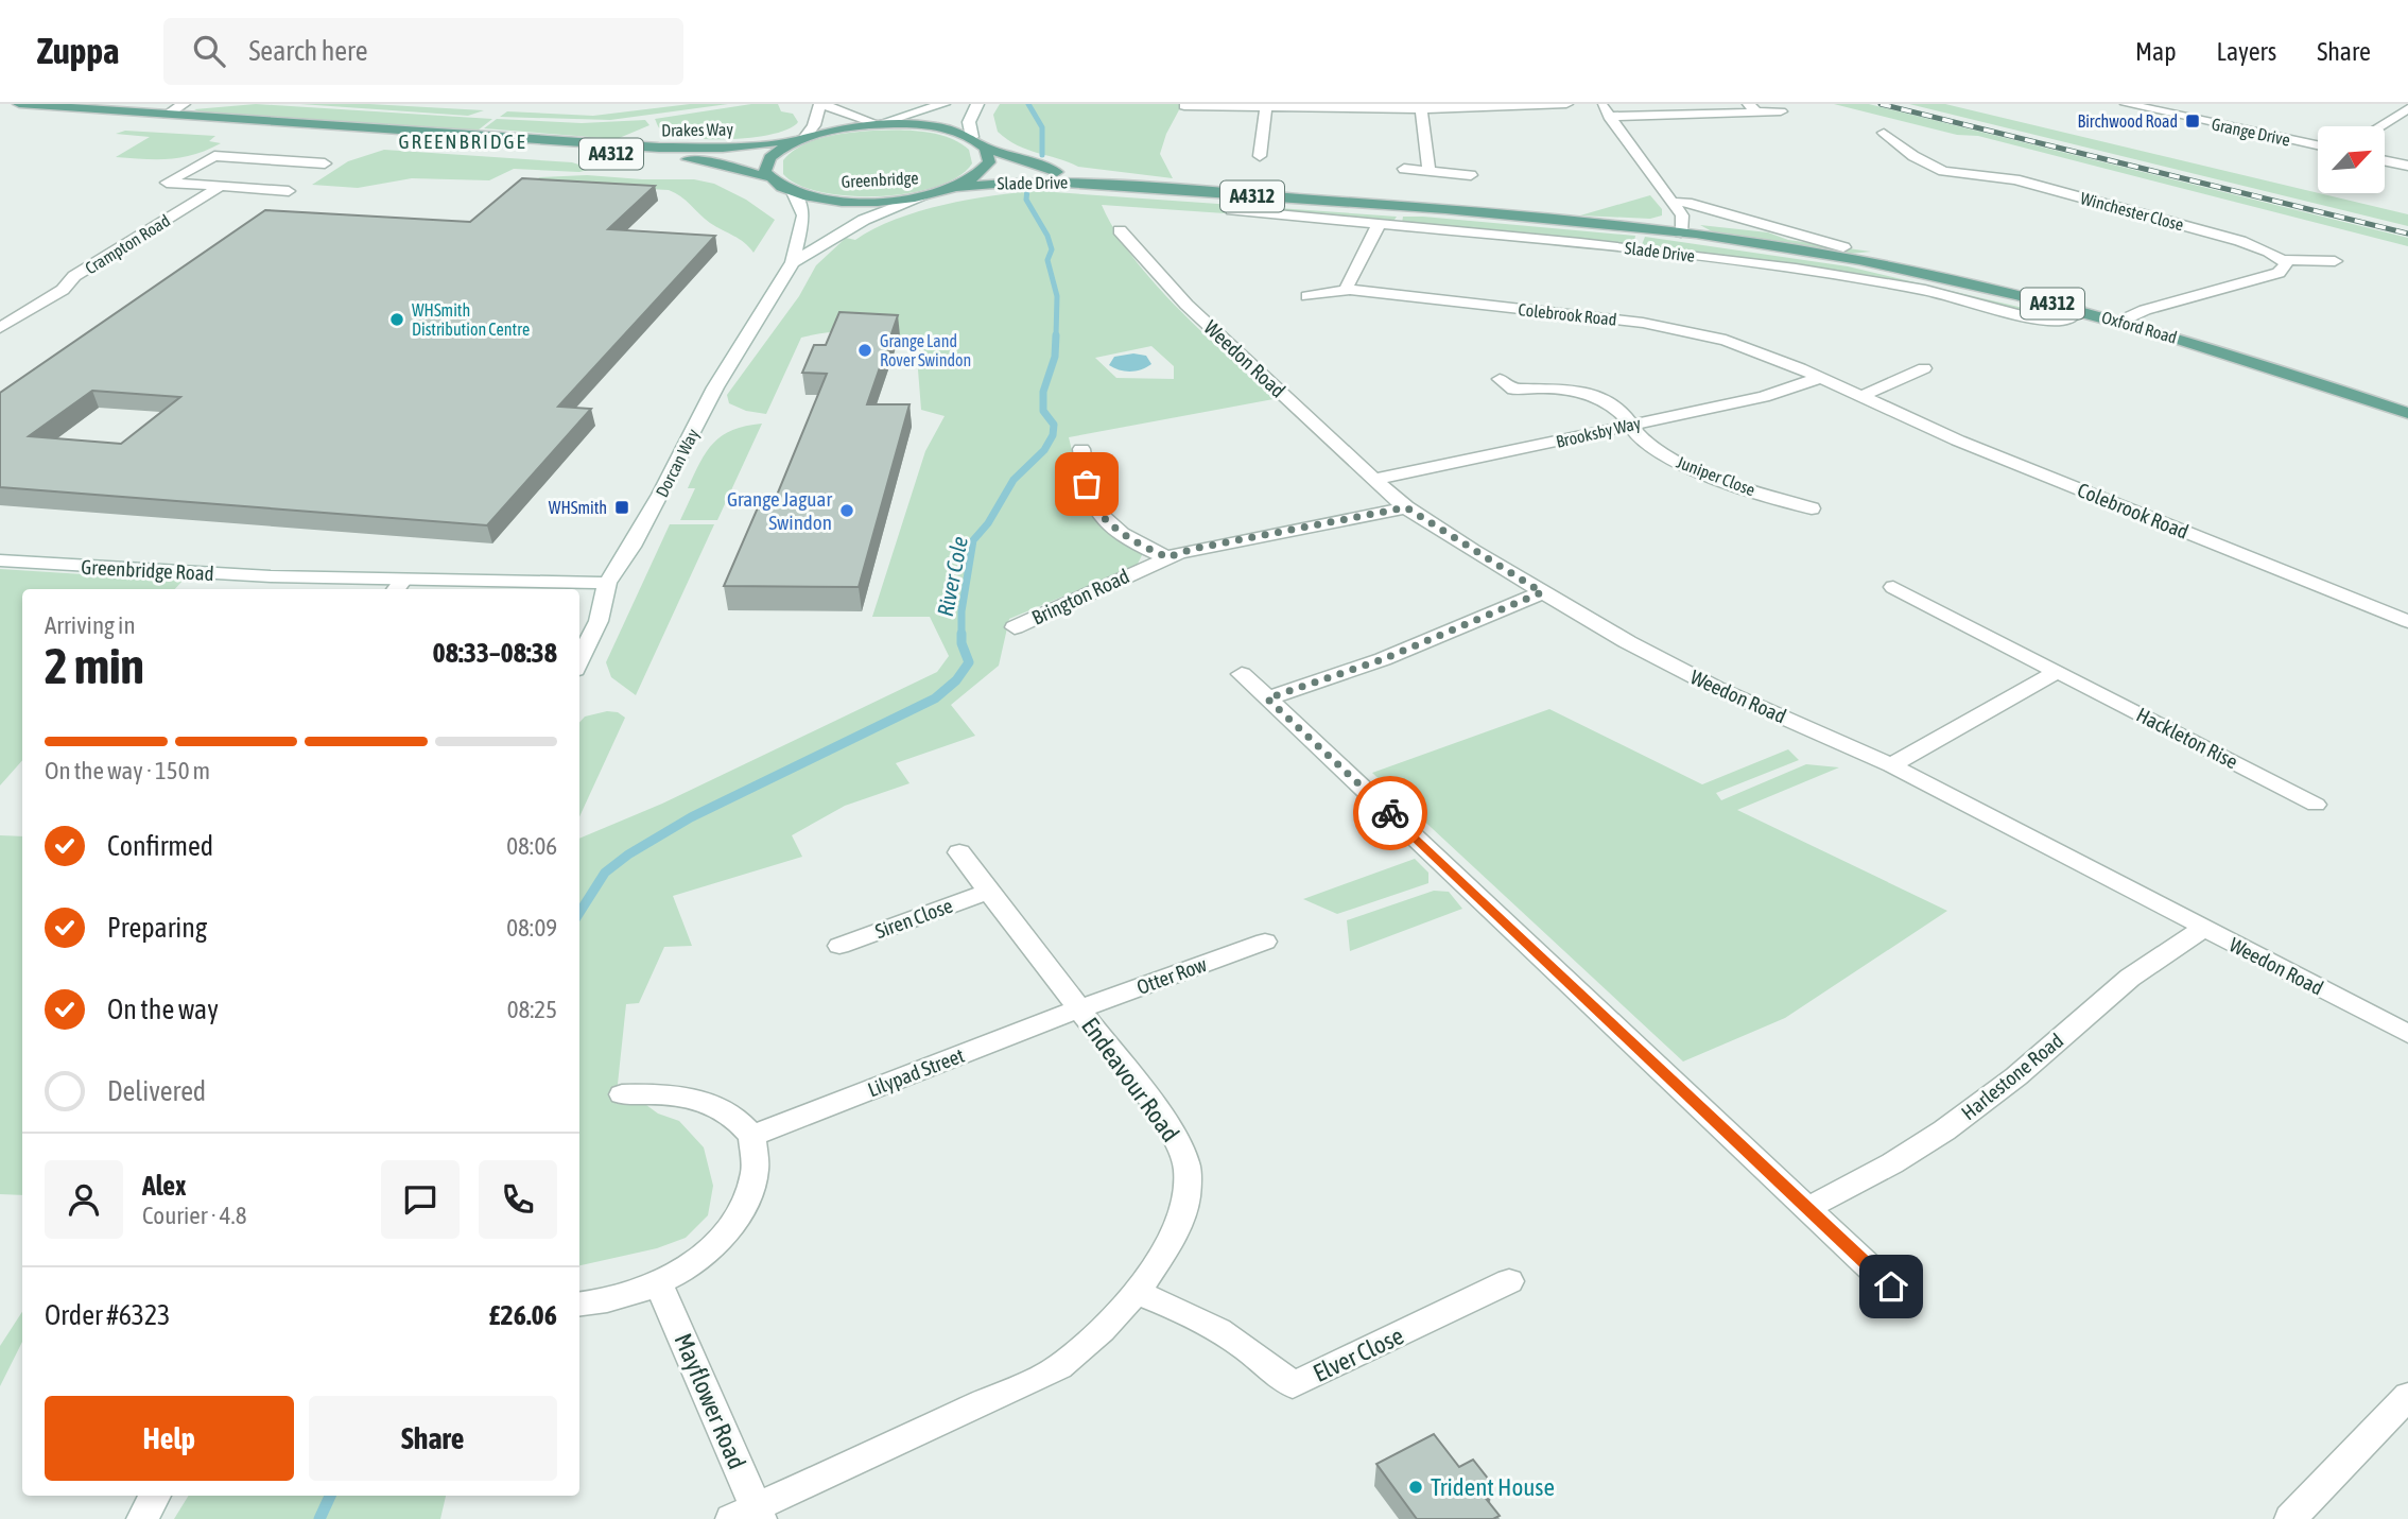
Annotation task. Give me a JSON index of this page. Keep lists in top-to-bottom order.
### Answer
{
  "streets": {
    "main road": [
      "Drakes Way",
      "A4312",
      "Greenbridge",
      "Slade Drive",
      "Oxford Road"
    ],
    "street": [
      "Grange Drive",
      "Winchester Close",
      "Crampton Road",
      "Colebrook Road",
      "Weedon Road",
      "Brooksby Way",
      "Dorcan Way",
      "Juniper Close",
      "Greenbridge Road",
      "Brington Road",
      "Hackleton Rise",
      "Siren Close",
      "Otter Row",
      "Lilypad Street",
      "Harlestone Road",
      "Endeavour Road",
      "Elver Close",
      "Mayflower Road"
    ]
  },
  "crossings": [
    ["Drakes Way", "A4312"],
    ["Drakes Way", "Greenbridge"],
    ["A4312", "Greenbridge"],
    ["A4312", "Slade Drive"],
    ["Greenbridge", "Slade Drive"],
    ["Greenbridge", "Dorcan Way"],
    ["Slade Drive", "Oxford Road"],
    ["Colebrook Road", "Brooksby Way"],
    ["Weedon Road", "Brooksby Way"],
    ["Weedon Road", "Brington Road"],
    ["Weedon Road", "Harlestone Road"],
    ["Brooksby Way", "Juniper Close"],
    ["Dorcan Way", "Greenbridge Road"],
    ["Siren Close", "Endeavour Road"],
    ["Otter Row", "Lilypad Street"],
    ["Otter Row", "Endeavour Road"],
    ["Lilypad Street", "Endeavour Road"],
    ["Endeavour Road", "Elver Close"],
    ["Endeavour Road", "Mayflower Road"]
  ],
  "districts": ["GREENBRIDGE"],
  "water": ["River Cole"],
  "places": {
    "transit": ["Birchwood Road", "WHSmith"],
    "other": [
      "WHSmith Distribution Centre",
      "Grange Land Rover Swindon",
      "Grange Jaguar Swindon",
      "Trident House"
    ]
  },
  "north": "top right",
  "page": {
    "header": "Zuppa",
    "search": "Search here",
    "nav": ["Map", "Layers", "Share"],
    "heading": ["2 min", "Arriving in", "08:33–08:38"],
    "panel": [
      "Alex",
      "Courier · 4.8",
      "Order #6323",
      "£26.06"
    ],
    "bar": "On the way · 150 m",
    "list": [
      ["Confirmed", "08:06"],
      ["Preparing", "08:09"],
      ["On the way", "08:25"],
      "Delivered"
    ],
    "buttons": ["Help", "Share"]
  }
}
